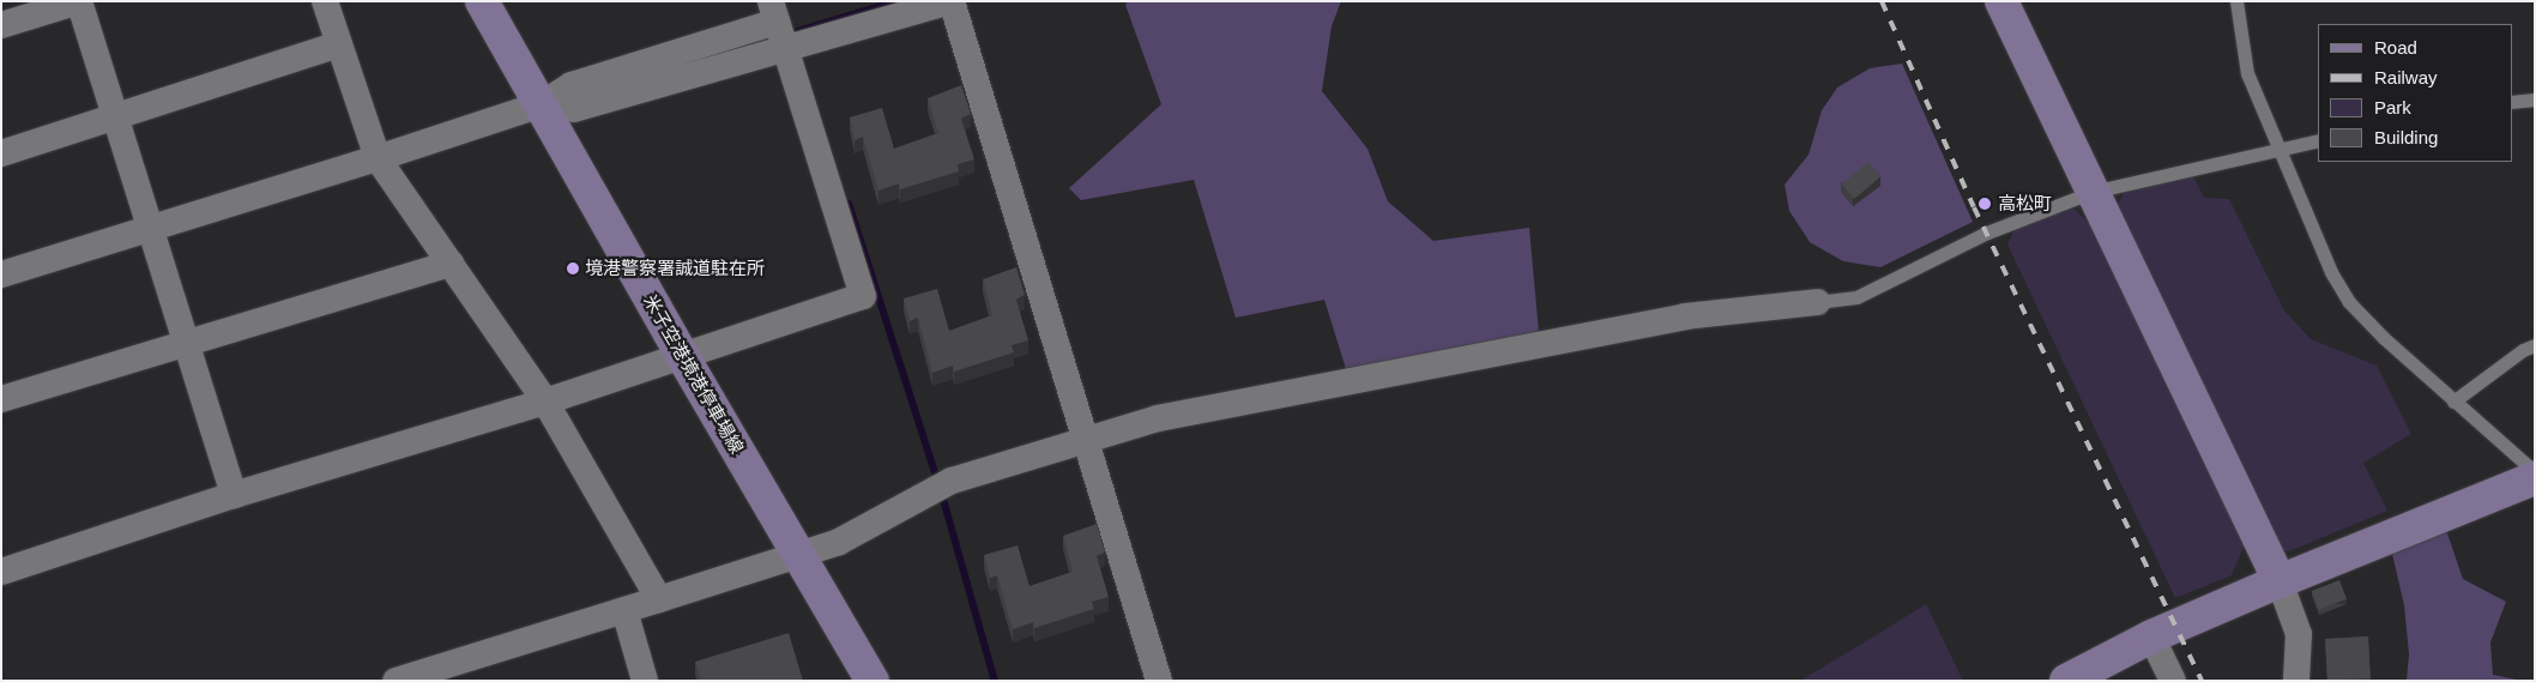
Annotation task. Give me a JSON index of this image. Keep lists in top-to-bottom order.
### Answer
{
  "streets": {
    "street": ["米子空港境港停車場線"]
  },
  "places": ["高松町", "境港警察署誠道駐在所"],
  "legend": [
    "Road",
    "Railway",
    "Park",
    "Building"
  ]
}
